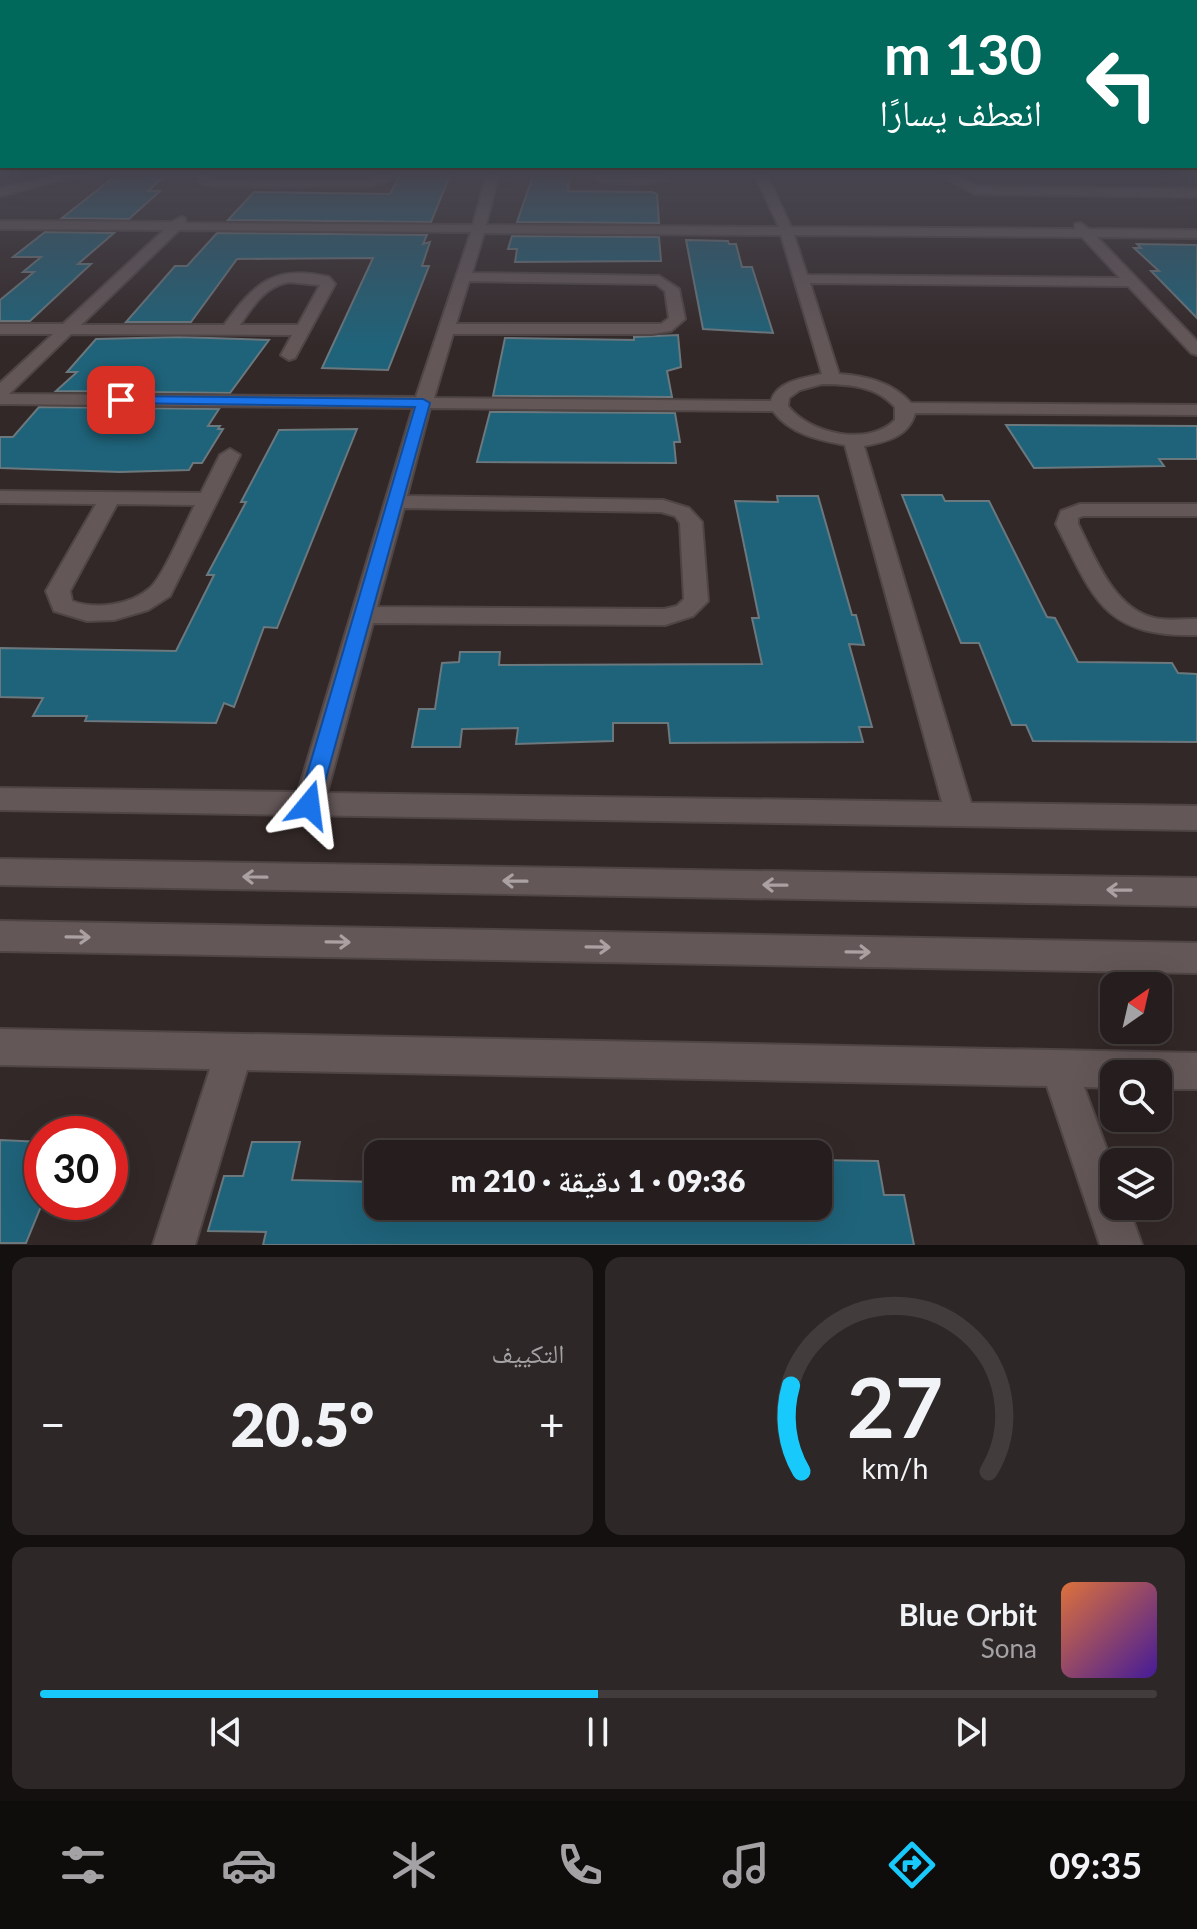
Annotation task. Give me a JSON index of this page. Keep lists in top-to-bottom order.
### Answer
{
  "north": "top right",
  "page": {
    "turn": ["130 m", "انعطف يسارًا"],
    "limit": "30",
    "trip": "09:36 · 1 دقيقة · 210 m",
    "tile": "التكييف",
    "heat": ["−", "20.5°", "+"],
    "song": ["Blue Orbit", "Sona"],
    "tabs": "09:35",
    "gauge": ["27", "km/h"]
  }
}
